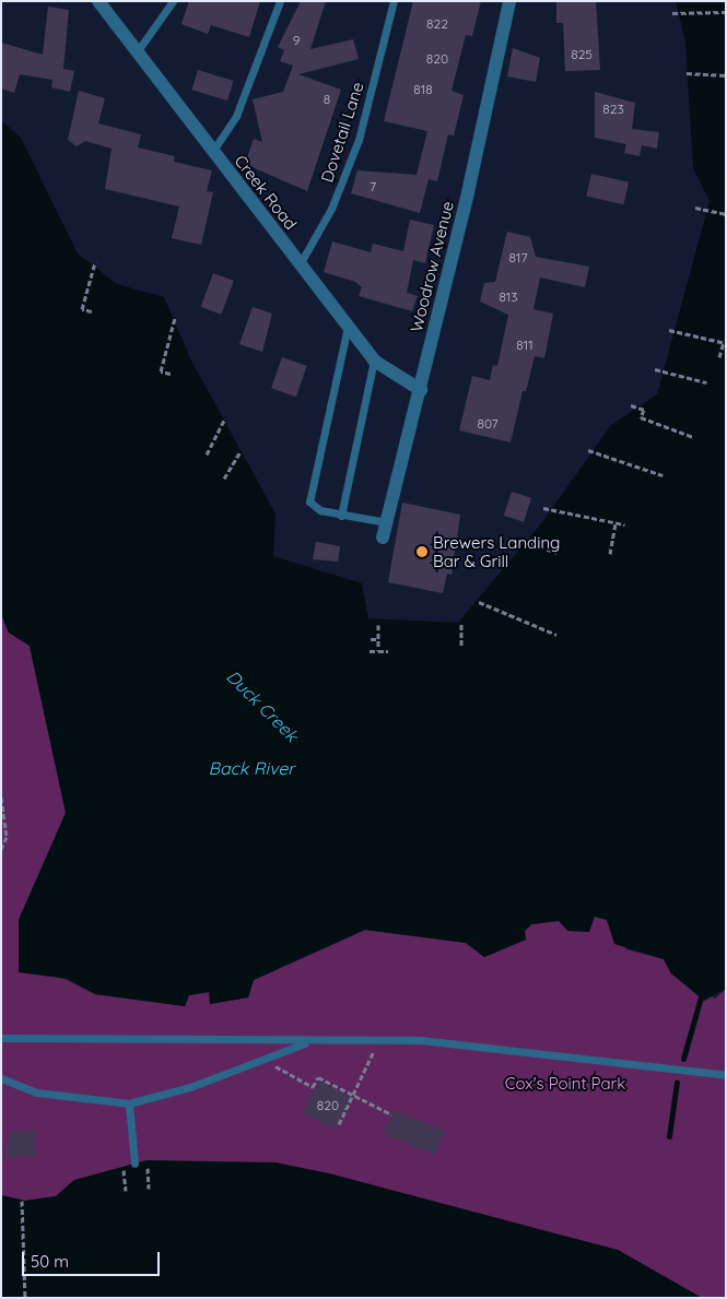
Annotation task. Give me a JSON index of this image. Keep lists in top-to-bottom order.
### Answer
{
  "streets": {
    "street": ["Creek Road", "Woodrow Avenue"],
    "lane": ["Dovetail Lane"]
  },
  "crossings": [
    ["Dovetail Lane", "Creek Road"],
    ["Creek Road", "Woodrow Avenue"]
  ],
  "water": ["Duck Creek", "Back River"],
  "parks": ["Cox's Point Park"],
  "places": ["Brewers Landing Bar & Grill"],
  "house_numbers": [
    "822",
    "9",
    "825",
    "820",
    "818",
    "8",
    "823",
    "7",
    "817",
    "813",
    "811",
    "807",
    "820"
  ],
  "scale_bar": "50 m"
}
